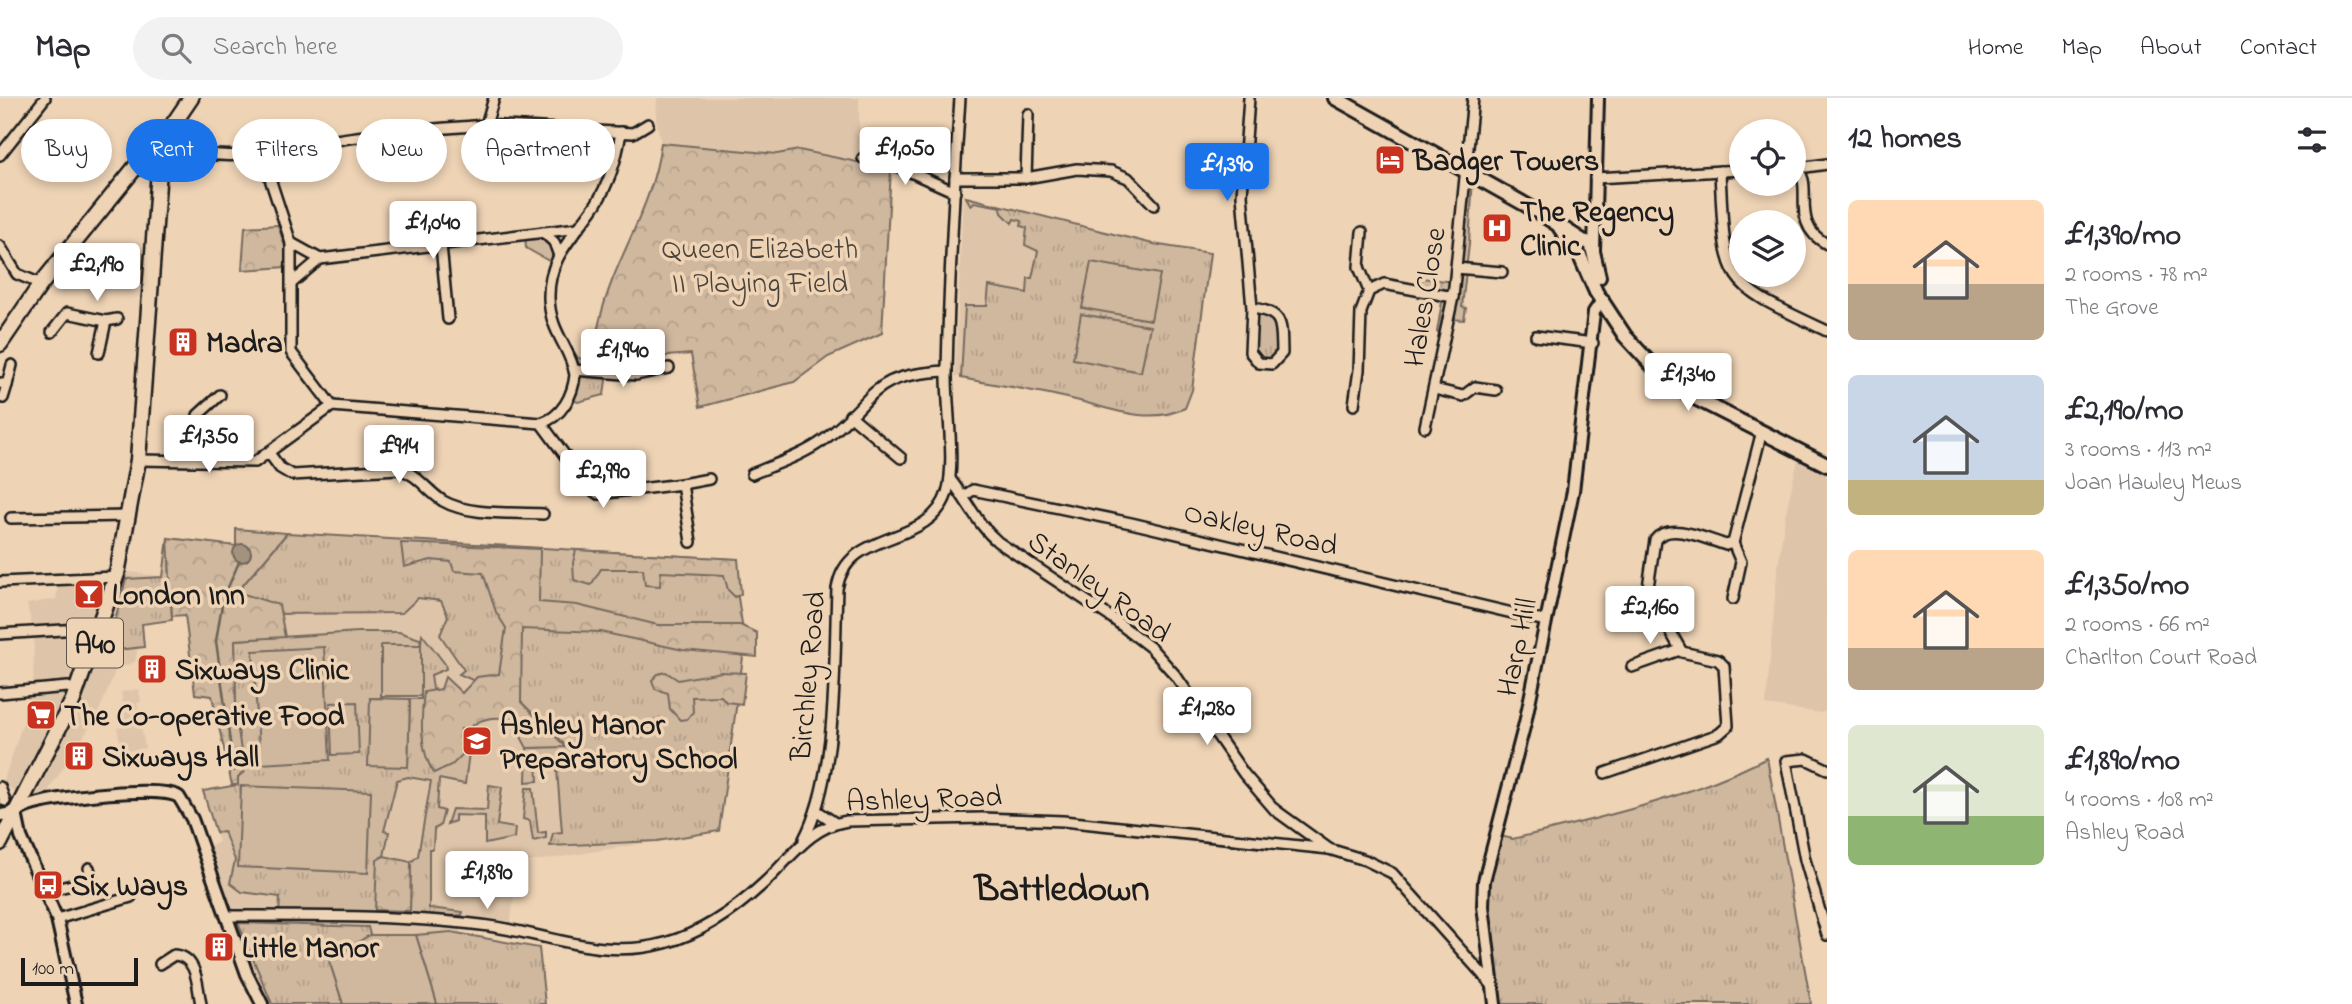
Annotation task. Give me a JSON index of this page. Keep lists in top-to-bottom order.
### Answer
{
  "streets": {
    "main road": ["A40"],
    "street": [
      "Hales Close",
      "Oakley Road",
      "Stanley Road",
      "Harp Hill",
      "Birchley Road",
      "Ashley Road"
    ]
  },
  "crossings": [
    ["Oakley Road", "Stanley Road"],
    ["Oakley Road", "Harp Hill"],
    ["Stanley Road", "Harp Hill"],
    ["Stanley Road", "Birchley Road"],
    ["Stanley Road", "Ashley Road"],
    ["Birchley Road", "Ashley Road"]
  ],
  "districts": ["Battledown"],
  "parks": ["Queen Elizabeth II Playing Field"],
  "places": {
    "hotel": ["Badger Towers"],
    "hospital": ["The Regency Clinic"],
    "building": [
      "Madra",
      "Sixways Clinic",
      "Sixways Hall",
      "Little Manor"
    ],
    "bar": ["London Inn"],
    "supermarket": ["The Co-operative Food"],
    "school or university": ["Ashley Manor Preparatory School"],
    "bus stop": ["Six Ways"]
  },
  "scale_bar": "100 m",
  "page": {
    "header": "Map",
    "search": "Search here",
    "nav": [
      "Home",
      "Map",
      "About",
      "Contact"
    ],
    "heading": "12 homes",
    "chip": [
      "Buy",
      "Rent",
      "Filters",
      "New",
      "Apartment"
    ],
    "price": [
      "£1,050",
      "£1,390",
      "£1,040",
      "£2,190",
      "£1,940",
      "£1,340",
      "£1,350",
      "£914",
      "£2,990",
      "£2,160",
      "£1,280",
      "£1,890"
    ],
    "list": [
      {
        "name": "£1,390/mo",
        "note": "2 rooms · 78 m² · The Grove"
      },
      {
        "name": "£2,190/mo",
        "note": "3 rooms · 113 m² · Joan Hawley Mews"
      },
      {
        "name": "£1,350/mo",
        "note": "2 rooms · 66 m² · Charlton Court Road"
      },
      {
        "name": "£1,890/mo",
        "note": "4 rooms · 108 m² · Ashley Road"
      }
    ],
    "scale": "100 m"
  }
}
